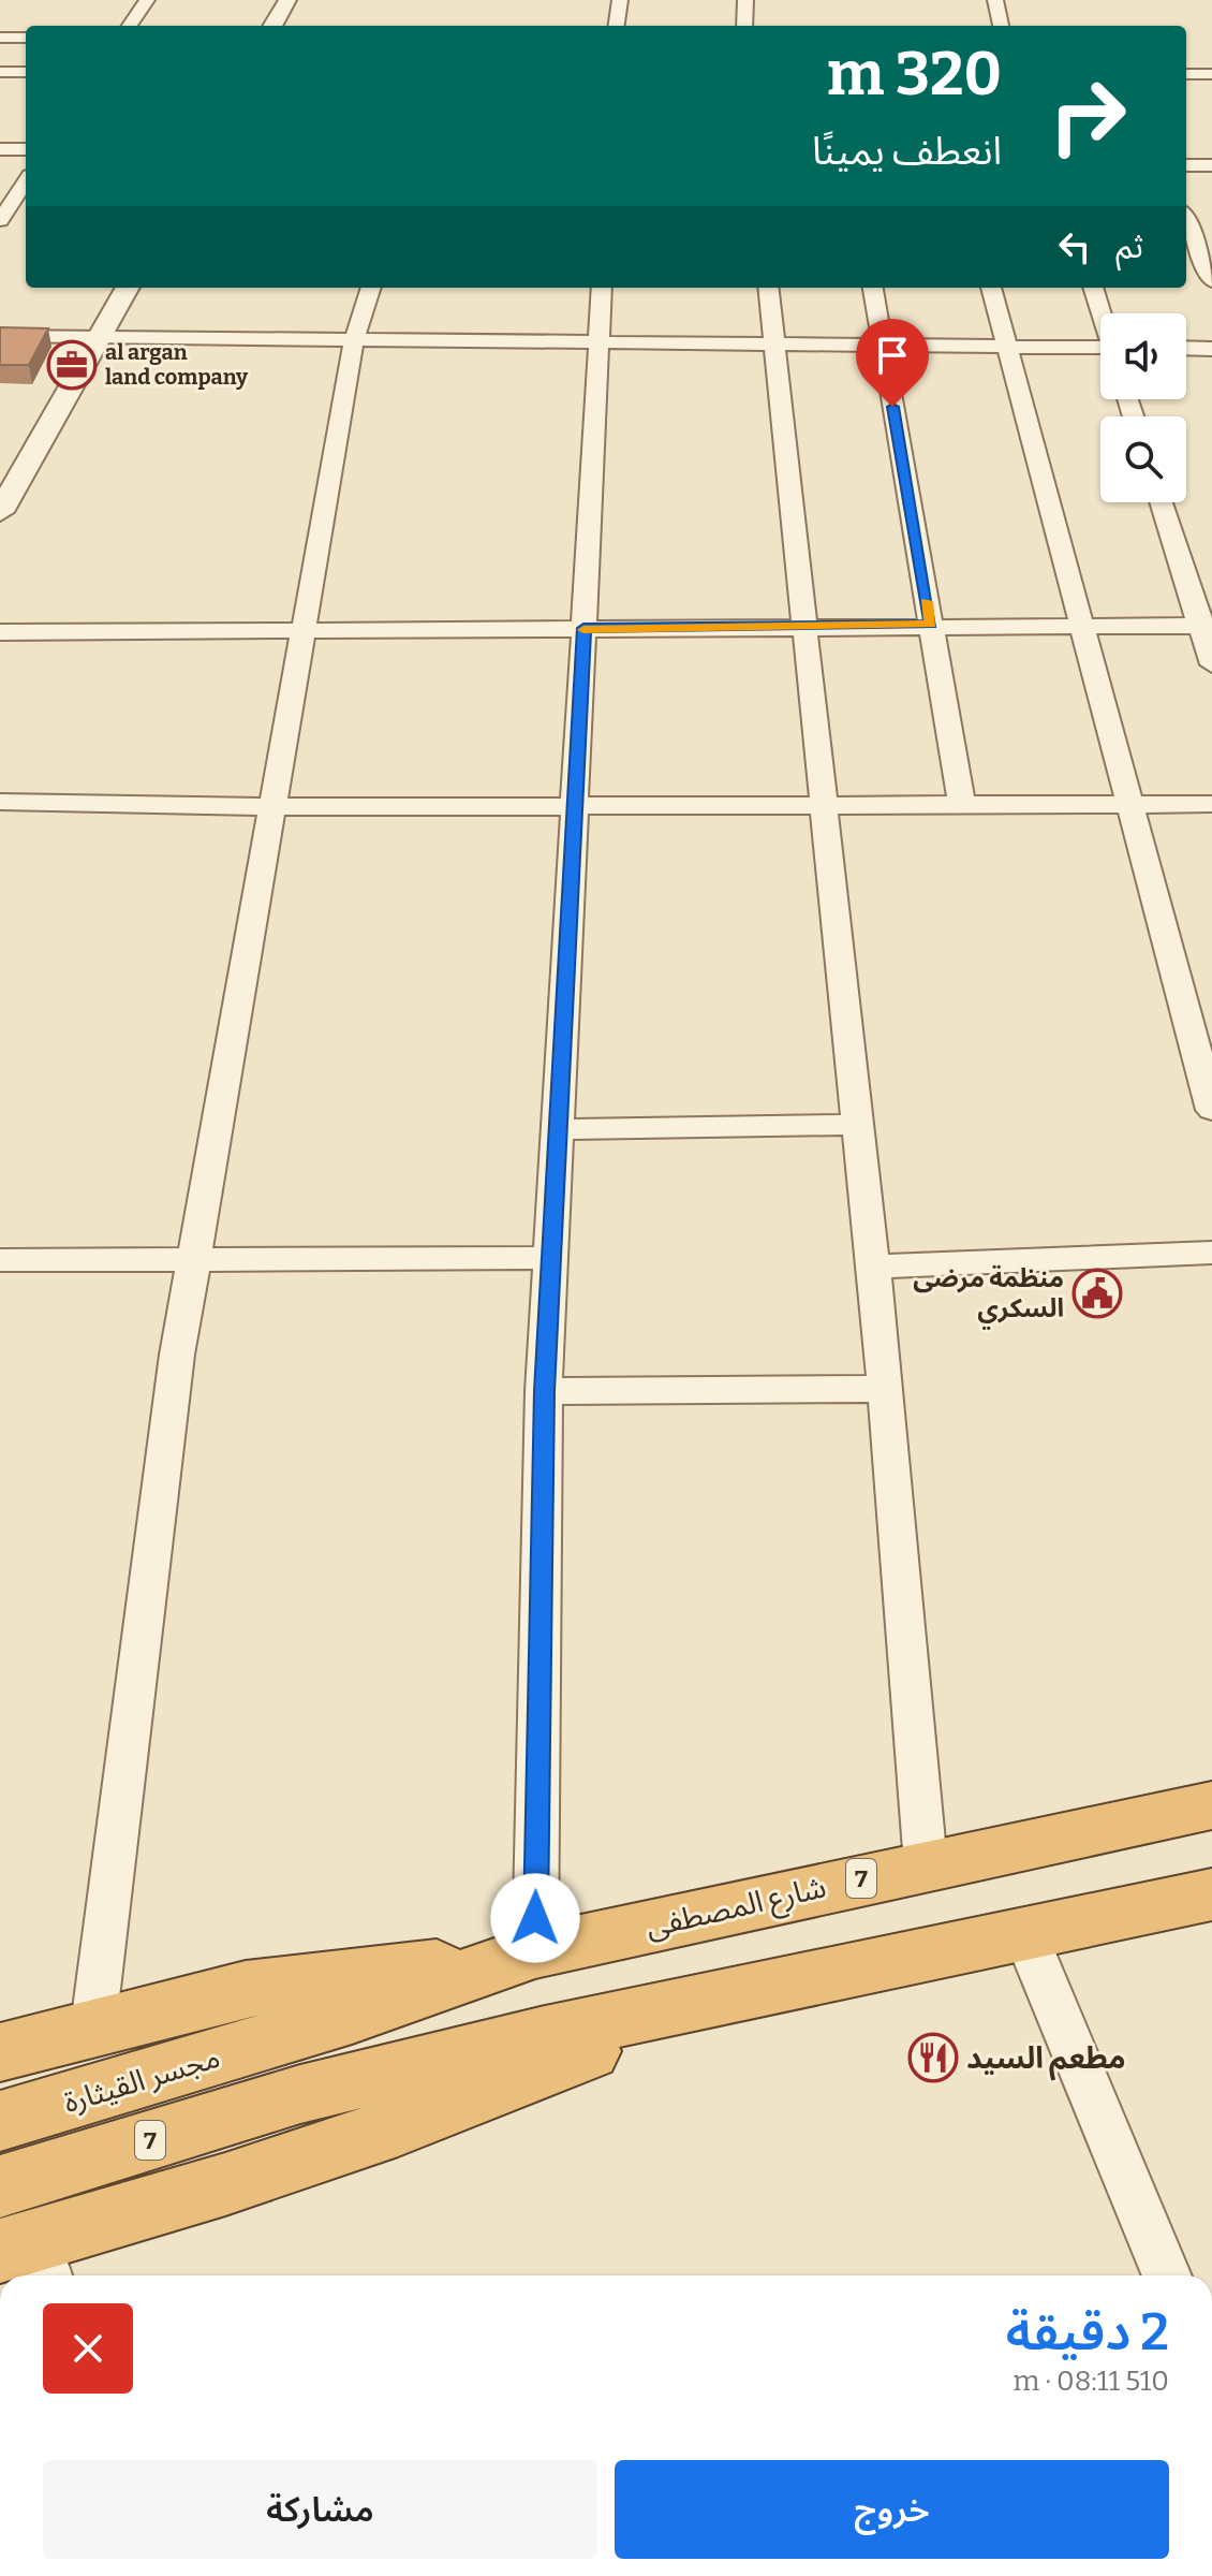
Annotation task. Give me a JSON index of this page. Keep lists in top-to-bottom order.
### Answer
{
  "streets": {
    "highway": ["7", "شارع المصطفى", "مجسر القيثارة"]
  },
  "crossings": [
    ["7", "شارع المصطفى"],
    ["7", "مجسر القيثارة"]
  ],
  "places": {
    "office": ["al argan land company"],
    "public building": ["منظمة مرضى السكري"],
    "restaurant": ["مطعم السيد"]
  },
  "page": {
    "turn": ["320 m", "انعطف يمينًا"],
    "then": "ثم",
    "heading": ["2 دقيقة", "510 m · 08:11"],
    "buttons": ["خروج", "مشاركة"]
  }
}
